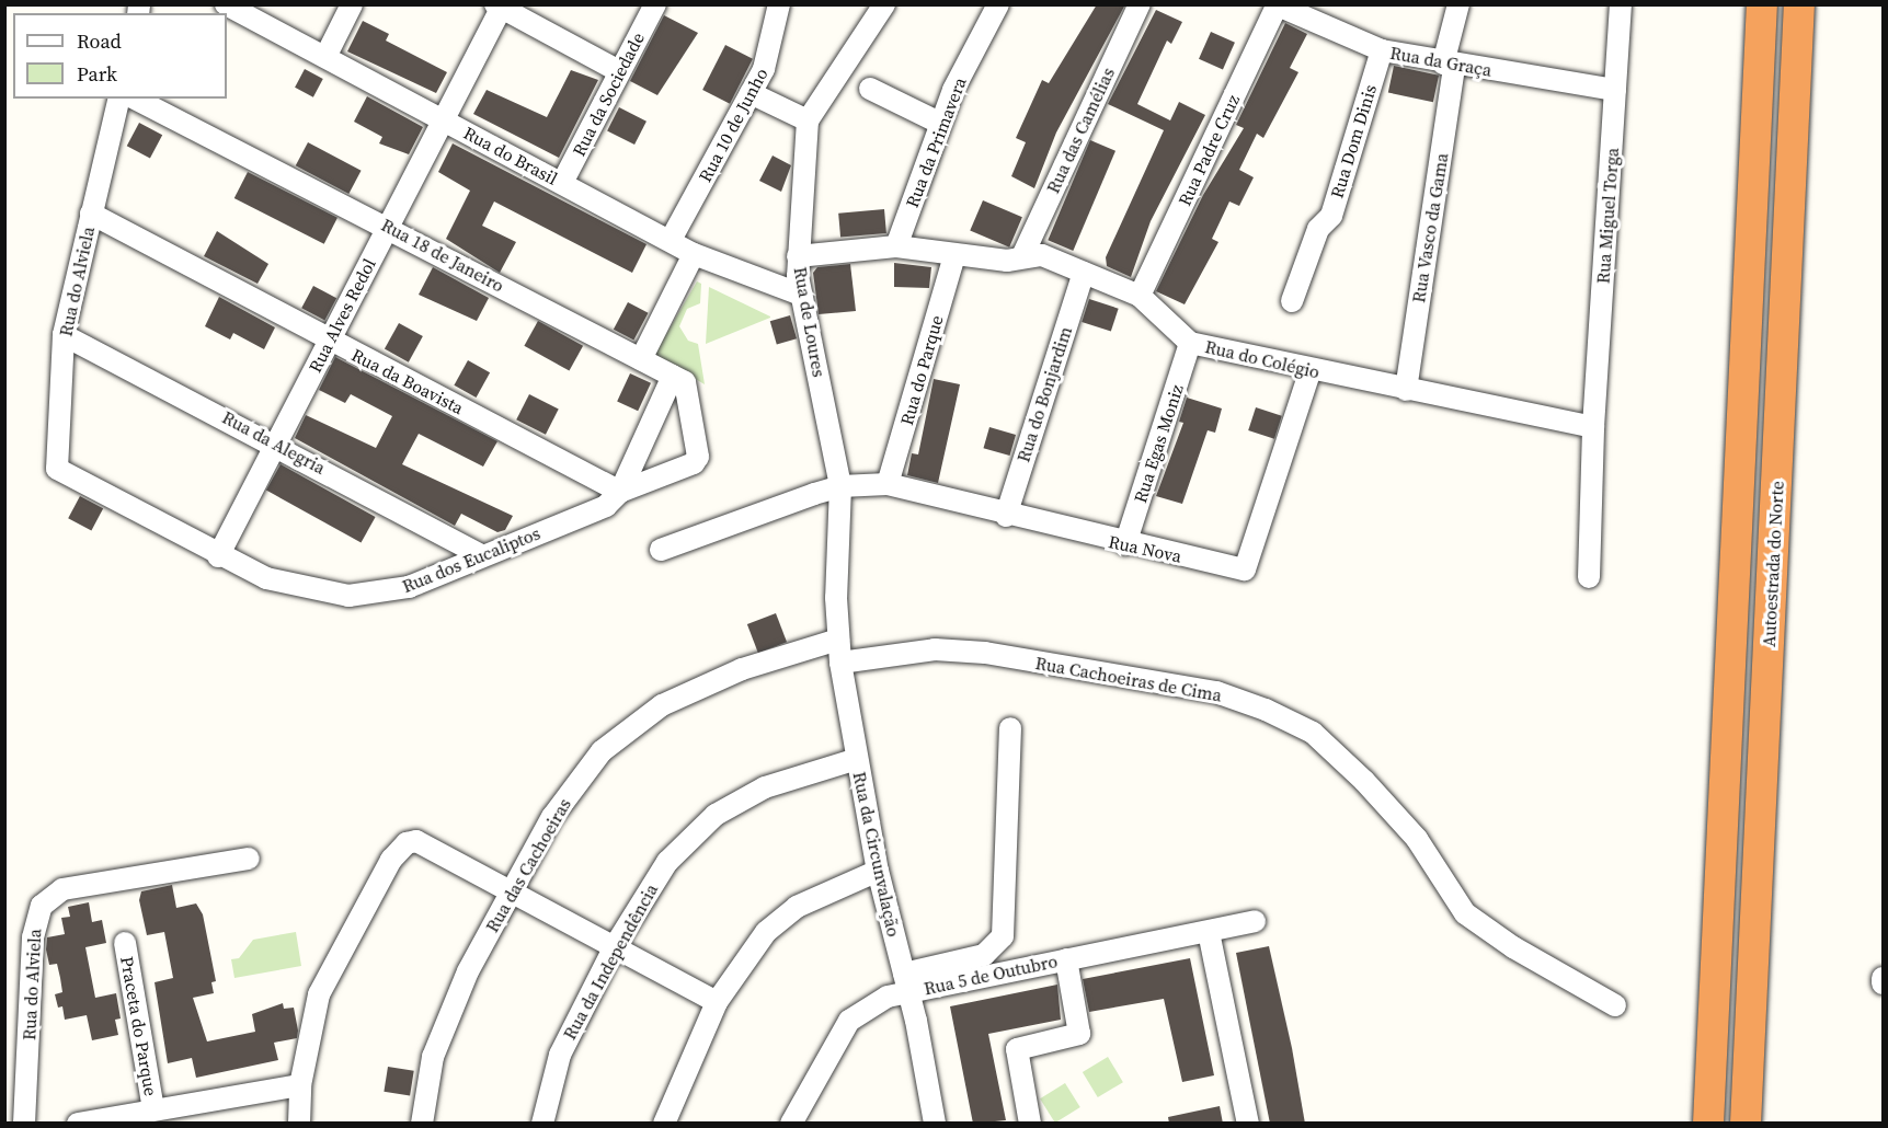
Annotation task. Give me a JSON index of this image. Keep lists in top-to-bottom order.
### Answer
{
  "streets": {
    "highway": ["Autoestrada do Norte"],
    "street": [
      "Rua da Graça",
      "Rua da Sociedade",
      "Rua 10 de Junho",
      "Rua das Camélias",
      "Rua Dom Dinis",
      "Rua da Primavera",
      "Rua Padre Cruz",
      "Rua do Brasil",
      "Rua Miguel Torga",
      "Rua Vasco da Gama",
      "Rua 18 de Janeiro",
      "Rua do Alviela",
      "Rua Alves Redol",
      "Rua de Loures",
      "Rua do Colégio",
      "Rua do Parque",
      "Rua da Boavista",
      "Rua do Bonjardim",
      "Rua da Alegria",
      "Rua Egas Moniz",
      "Rua Nova",
      "Rua dos Eucaliptos",
      "Rua Cachoeiras de Cima",
      "Rua da Circunvalação",
      "Rua das Cachoeiras",
      "Rua da Independência",
      "Rua 5 de Outubro",
      "Praceta do Parque"
    ]
  },
  "crossings": [
    ["Rua da Graça", "Rua Dom Dinis"],
    ["Rua da Graça", "Rua Padre Cruz"],
    ["Rua da Graça", "Rua Miguel Torga"],
    ["Rua da Graça", "Rua Vasco da Gama"],
    ["Rua da Sociedade", "Rua do Brasil"],
    ["Rua 10 de Junho", "Rua do Brasil"],
    ["Rua das Camélias", "Rua do Colégio"],
    ["Rua da Primavera", "Rua do Colégio"],
    ["Rua Padre Cruz", "Rua do Colégio"],
    ["Rua do Brasil", "Rua Alves Redol"],
    ["Rua do Brasil", "Rua de Loures"],
    ["Rua Miguel Torga", "Rua do Colégio"],
    ["Rua Vasco da Gama", "Rua do Colégio"],
    ["Rua 18 de Janeiro", "Rua Alves Redol"],
    ["Rua 18 de Janeiro", "Rua dos Eucaliptos"],
    ["Rua do Alviela", "Rua da Boavista"],
    ["Rua do Alviela", "Rua da Alegria"],
    ["Rua do Alviela", "Rua dos Eucaliptos"],
    ["Rua Alves Redol", "Rua da Boavista"],
    ["Rua Alves Redol", "Rua da Alegria"],
    ["Rua Alves Redol", "Rua dos Eucaliptos"],
    ["Rua de Loures", "Rua do Colégio"],
    ["Rua de Loures", "Rua Nova"],
    ["Rua de Loures", "Rua da Circunvalação"],
    ["Rua do Colégio", "Rua do Parque"],
    ["Rua do Colégio", "Rua do Bonjardim"],
    ["Rua do Colégio", "Rua Egas Moniz"],
    ["Rua do Colégio", "Rua Nova"],
    ["Rua do Parque", "Rua Nova"],
    ["Rua da Boavista", "Rua dos Eucaliptos"],
    ["Rua do Bonjardim", "Rua Nova"],
    ["Rua da Alegria", "Rua dos Eucaliptos"],
    ["Rua Egas Moniz", "Rua Nova"],
    ["Rua Cachoeiras de Cima", "Rua da Circunvalação"],
    ["Rua da Circunvalação", "Rua das Cachoeiras"],
    ["Rua da Circunvalação", "Rua da Independência"],
    ["Rua da Circunvalação", "Rua 5 de Outubro"]
  ],
  "legend": ["Road", "Park"]
}
